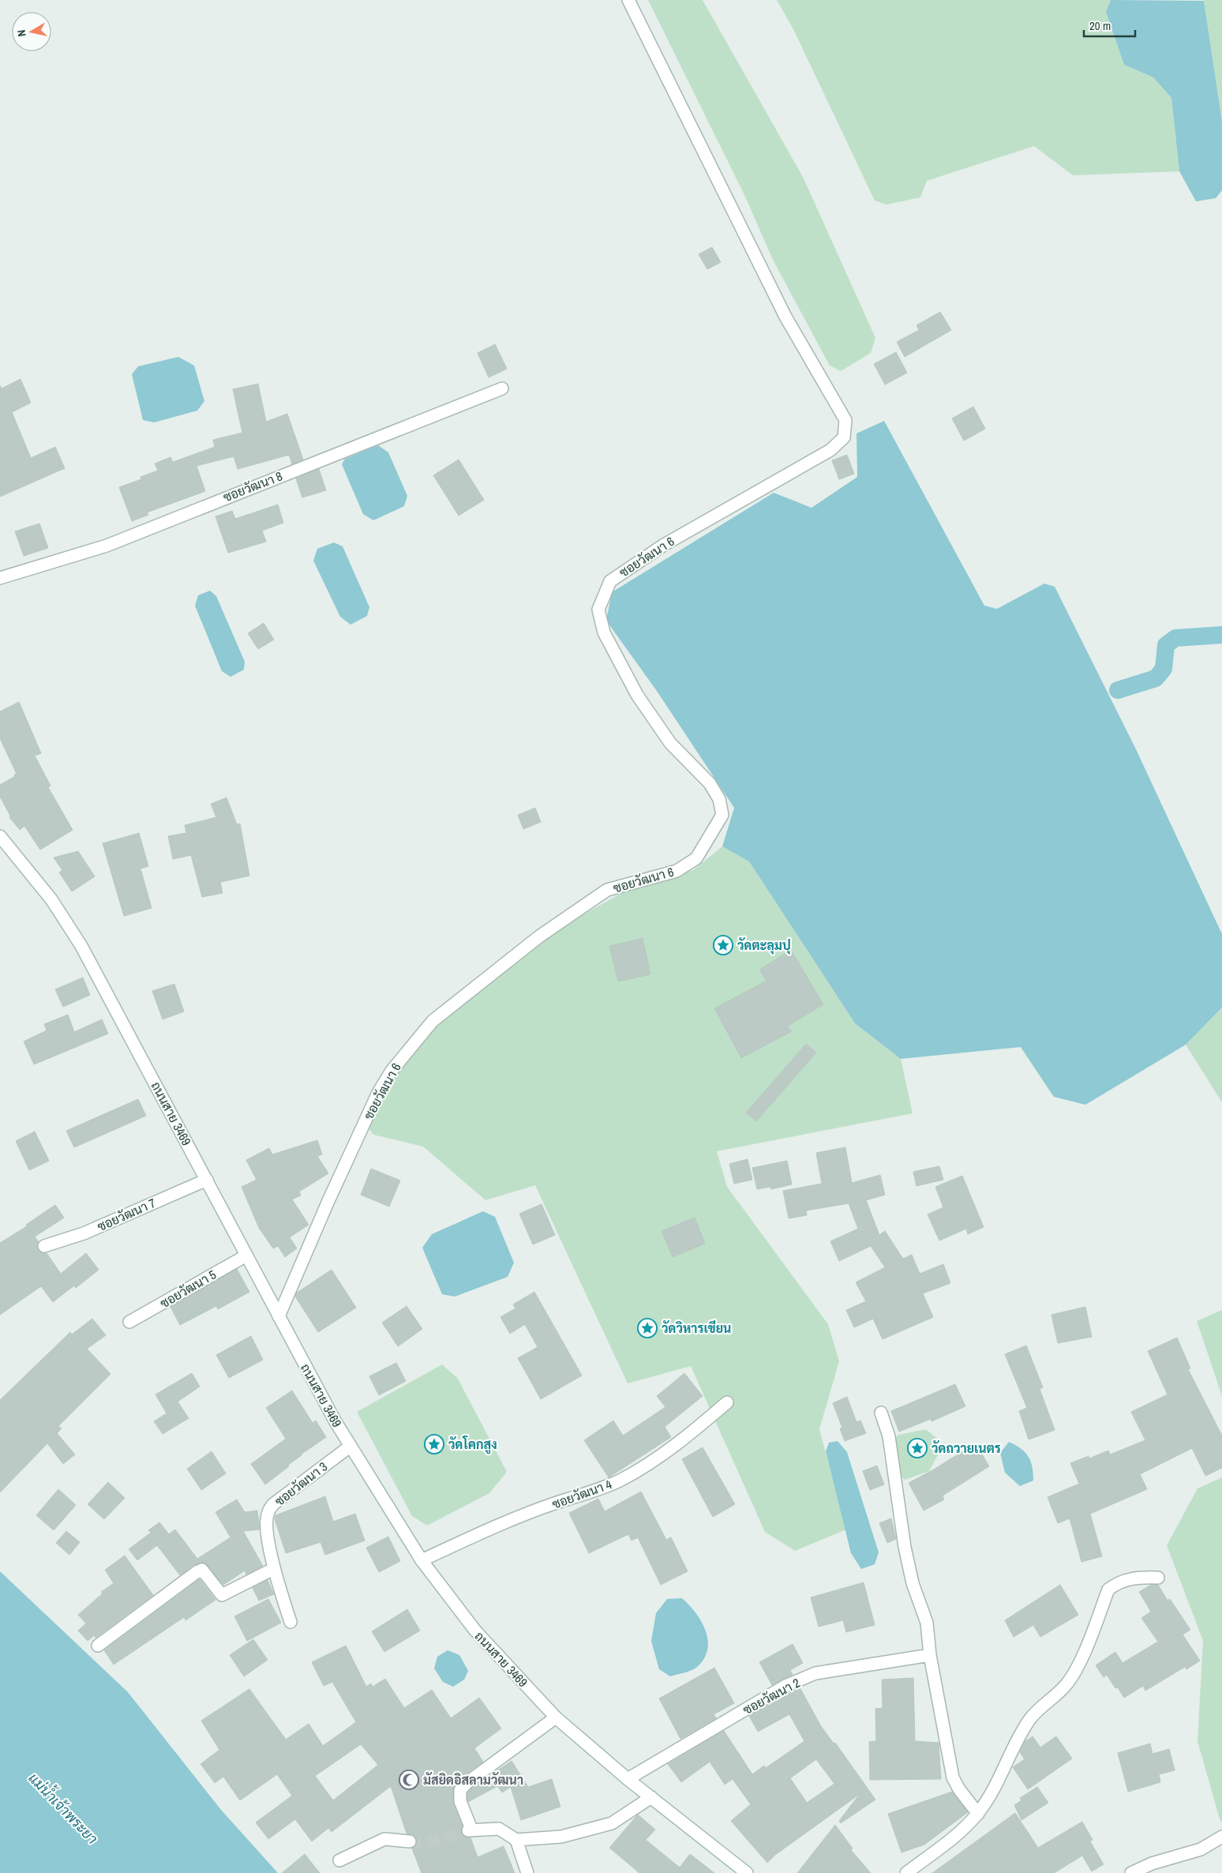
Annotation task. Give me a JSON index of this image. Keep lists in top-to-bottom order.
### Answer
{
  "streets": {
    "street": [
      "ซอยวัฒนา 8",
      "ซอยวัฒนา 6",
      "ถนนสาย 3469",
      "ซอยวัฒนา 7",
      "ซอยวัฒนา 5",
      "ซอยวัฒนา 3",
      "ซอยวัฒนา 4",
      "ซอยวัฒนา 2"
    ]
  },
  "crossings": [
    ["ซอยวัฒนา 6", "ถนนสาย 3469"],
    ["ถนนสาย 3469", "ซอยวัฒนา 7"],
    ["ถนนสาย 3469", "ซอยวัฒนา 5"],
    ["ถนนสาย 3469", "ซอยวัฒนา 3"],
    ["ถนนสาย 3469", "ซอยวัฒนา 4"],
    ["ถนนสาย 3469", "ซอยวัฒนา 2"]
  ],
  "water": ["แม่น้ำเจ้าพระยา"],
  "places": {
    "place": [
      "วัดตะลุมปุ",
      "วัดวิหารเขียน",
      "วัดโคกสูง",
      "วัดถวายเนตร"
    ],
    "mosque": ["มัสยิดอิสลามวัฒนา"]
  },
  "scale_bar": "20 m",
  "north": "left"
}
